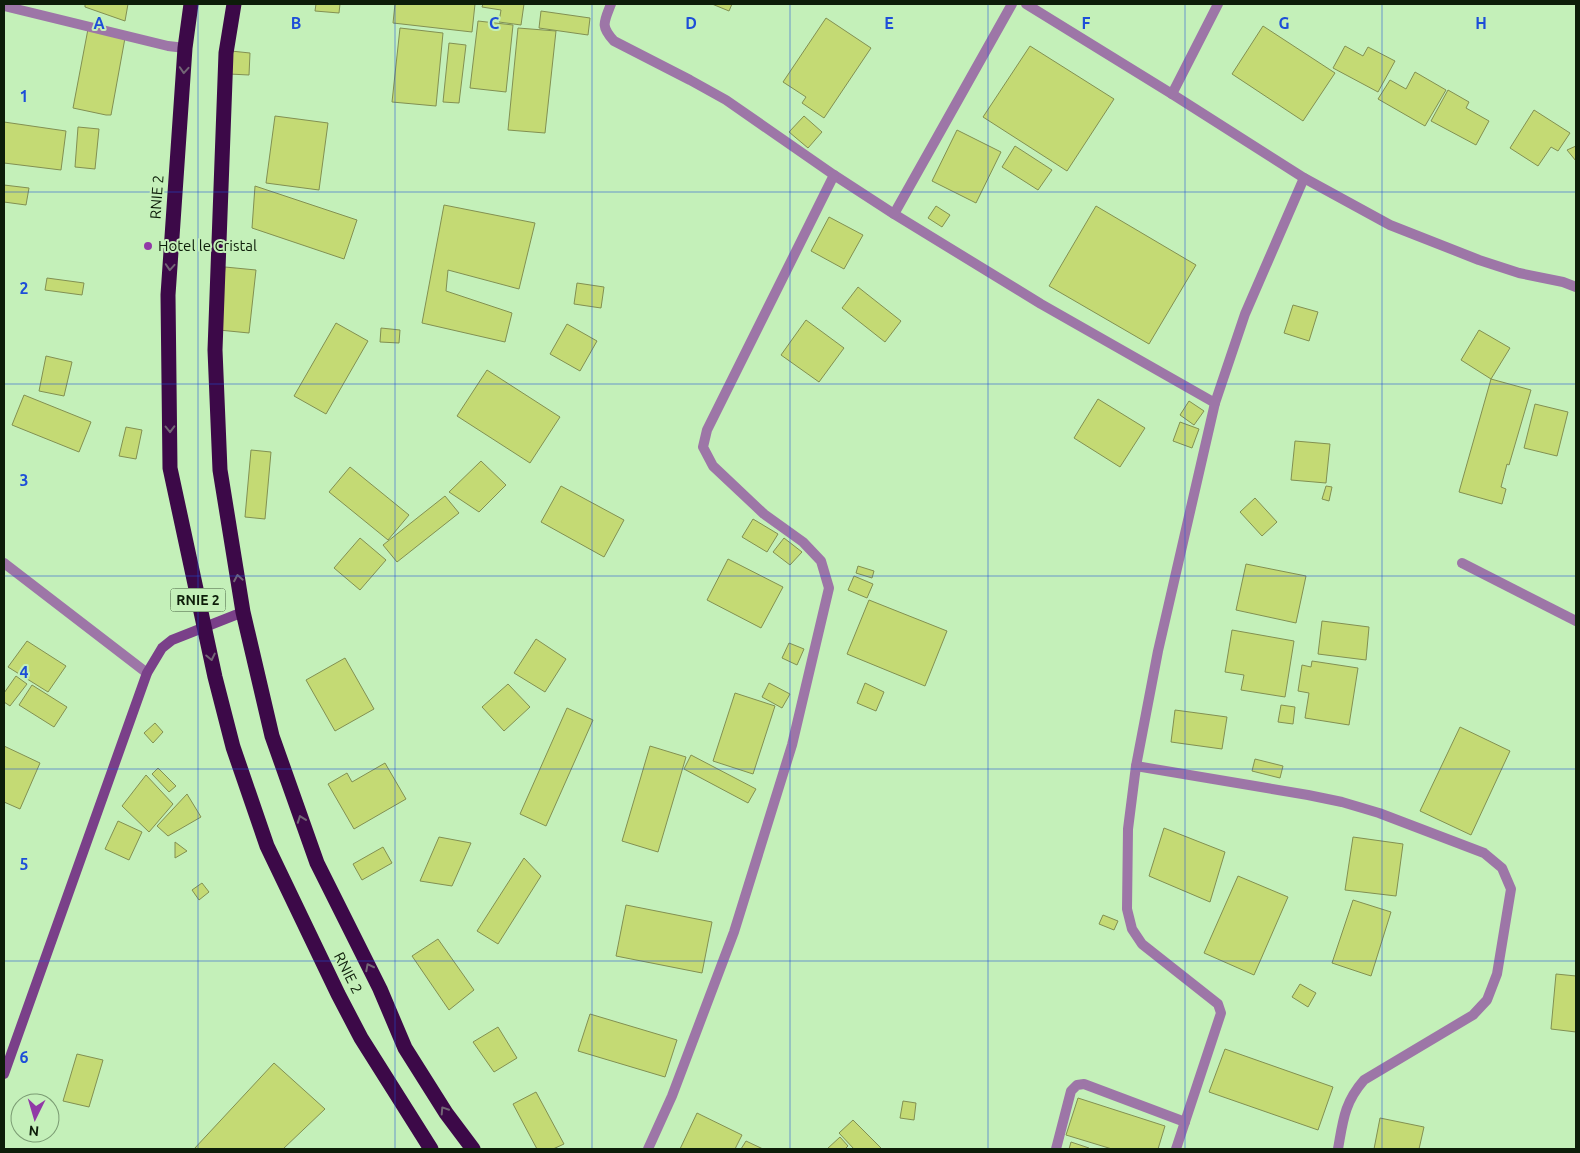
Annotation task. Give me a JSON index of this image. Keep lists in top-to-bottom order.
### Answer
{
  "streets": {
    "highway": ["RNIE 2"]
  },
  "places": ["Hotel le Cristal"],
  "north": "bottom",
  "grid": {
    "columns": [
      "A",
      "B",
      "C",
      "D",
      "E",
      "F",
      "G",
      "H"
    ],
    "rows": [
      "1",
      "2",
      "3",
      "4",
      "5",
      "6"
    ]
  }
}
